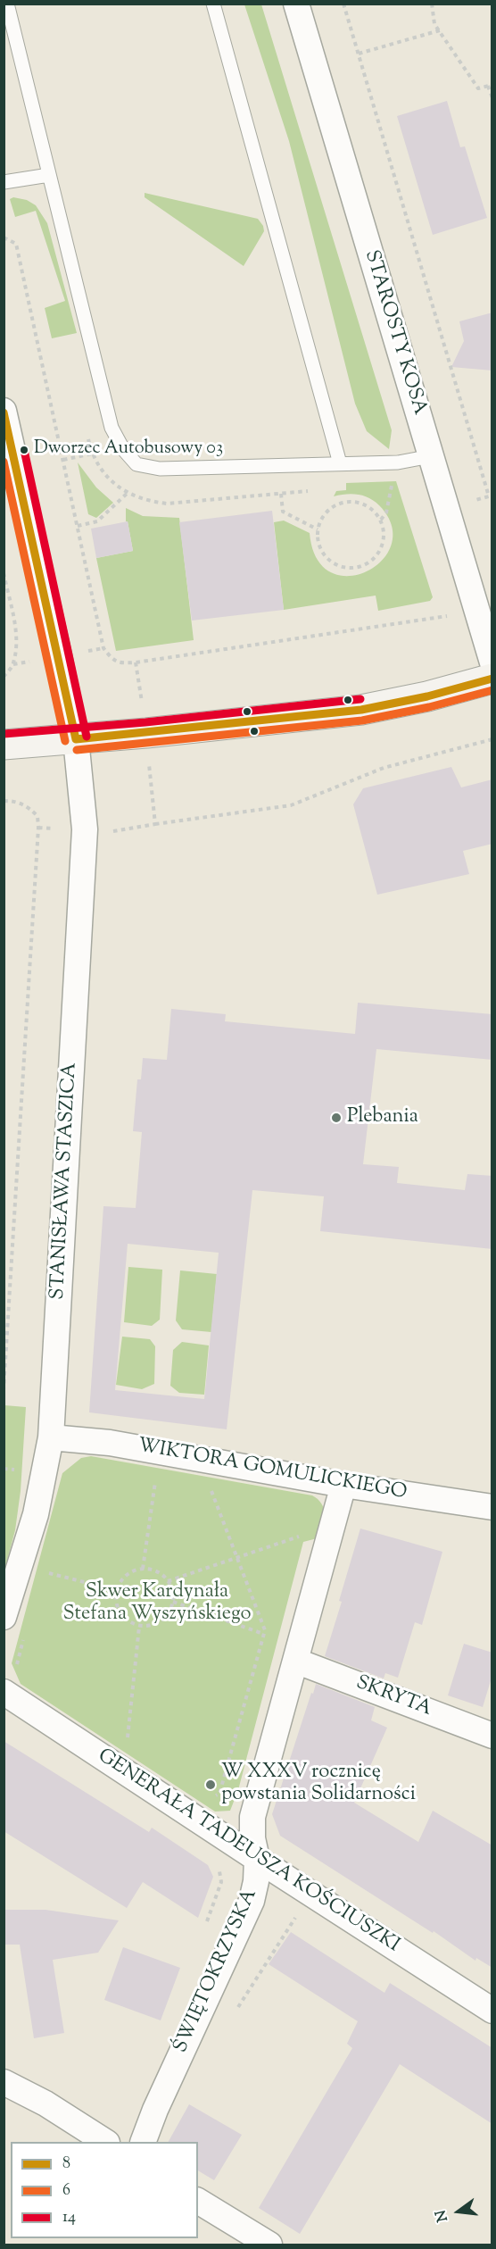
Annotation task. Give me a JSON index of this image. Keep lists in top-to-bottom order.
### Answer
{
  "streets": {
    "street": [
      "STAROSTY KOSA",
      "STANISŁAWA STASZICA",
      "WIKTORA GOMULICKIEGO",
      "SKRYTA",
      "GENERAŁA TADEUSZA KOŚCIUSZKI",
      "ŚWIĘTOKRZYSKA"
    ]
  },
  "crossings": [
    ["STANISŁAWA STASZICA", "WIKTORA GOMULICKIEGO"],
    ["WIKTORA GOMULICKIEGO", "ŚWIĘTOKRZYSKA"],
    ["SKRYTA", "ŚWIĘTOKRZYSKA"],
    ["GENERAŁA TADEUSZA KOŚCIUSZKI", "ŚWIĘTOKRZYSKA"]
  ],
  "parks": ["Skwer Kardynała Stefana Wyszyńskiego"],
  "places": ["Dworzec Autobusowy 03", "Plebania", "W XXXV rocznicę powstania Solidarności"],
  "lines": ["transit line 8", "transit line 14", "transit line 6"],
  "legend": ["8", "6", "14"],
  "north": "left"
}
